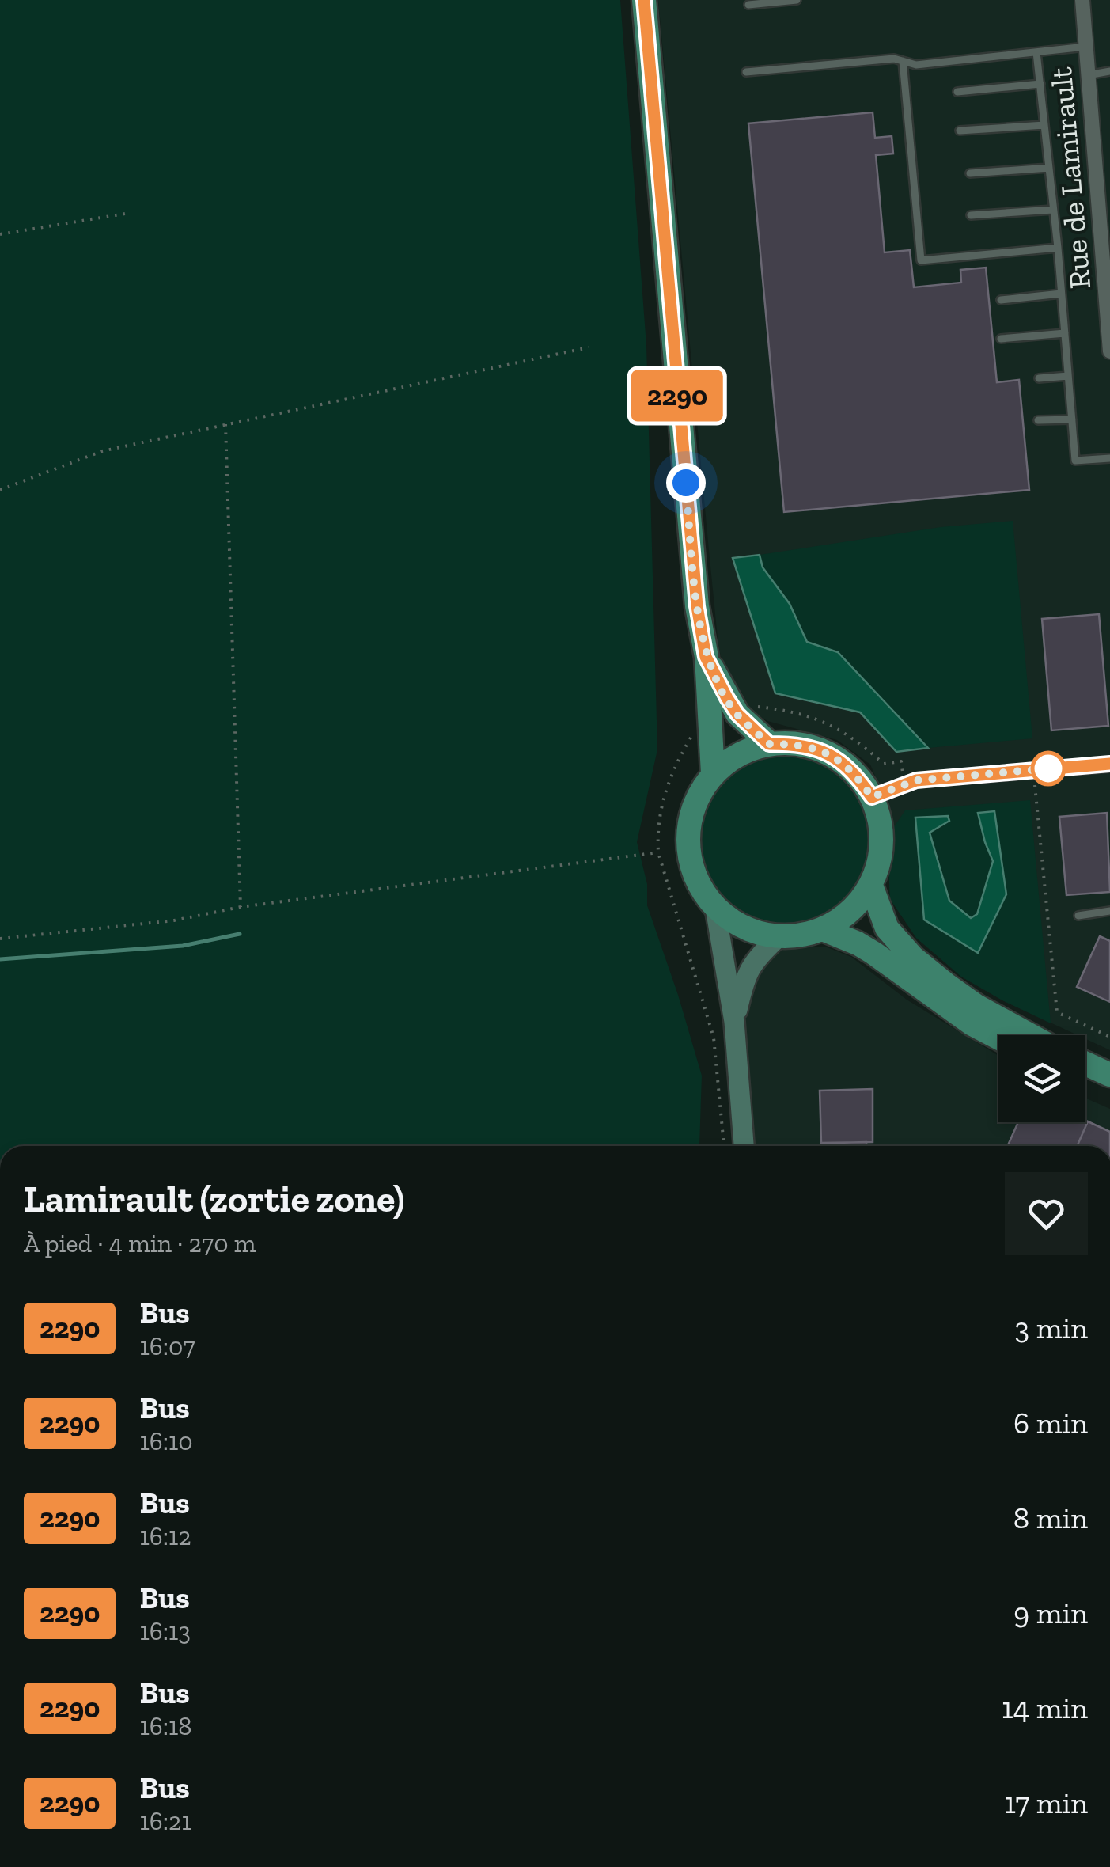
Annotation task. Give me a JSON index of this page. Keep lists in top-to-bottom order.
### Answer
{
  "streets": {
    "street": ["Rue de Lamirault"]
  },
  "lines": ["bus line 2290"],
  "page": {
    "on_map": "2290",
    "heading": ["Lamirault (zortie zone)", "À pied · 4 min · 270 m"],
    "list": [
      {
        "mark": "2290",
        "name": "Bus",
        "note": "16:07",
        "value": "3 min"
      },
      {
        "mark": "2290",
        "name": "Bus",
        "note": "16:10",
        "value": "6 min"
      },
      {
        "mark": "2290",
        "name": "Bus",
        "note": "16:12",
        "value": "8 min"
      },
      {
        "mark": "2290",
        "name": "Bus",
        "note": "16:13",
        "value": "9 min"
      },
      {
        "mark": "2290",
        "name": "Bus",
        "note": "16:18",
        "value": "14 min"
      },
      {
        "mark": "2290",
        "name": "Bus",
        "note": "16:21",
        "value": "17 min"
      }
    ]
  }
}
